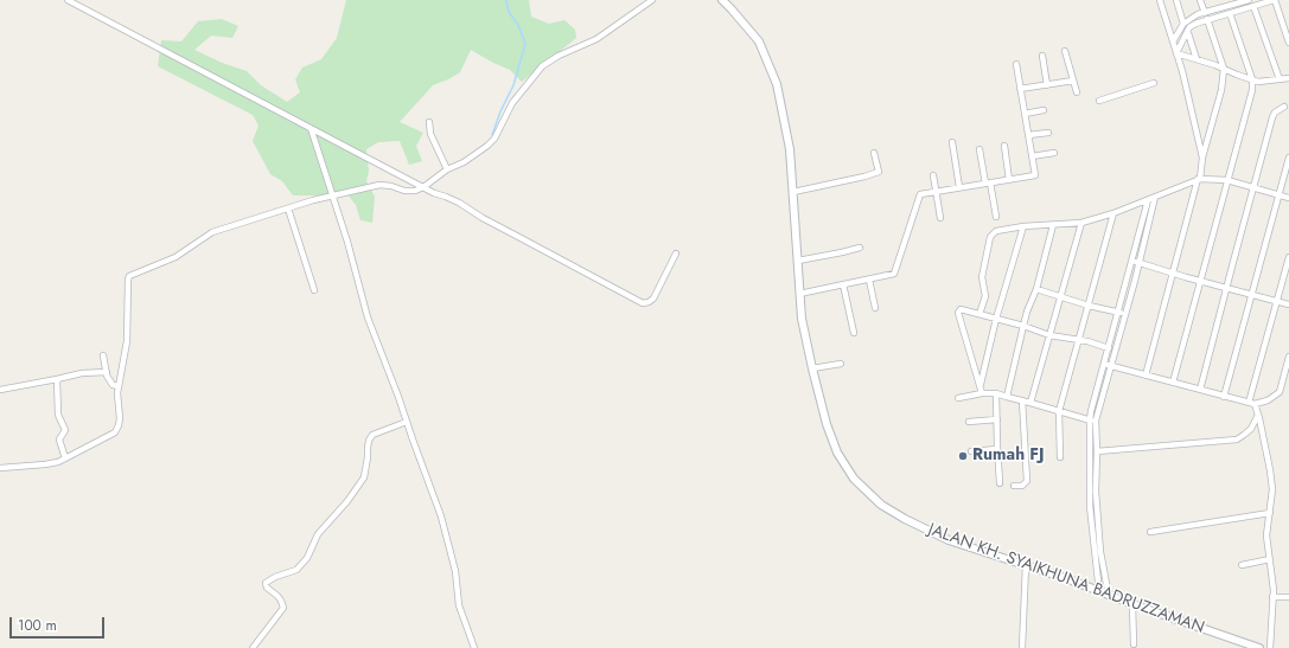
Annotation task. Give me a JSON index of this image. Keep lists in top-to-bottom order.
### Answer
{
  "streets": {
    "main road": ["JALAN KH. SYAIKHUNA BADRUZZAMAN"]
  },
  "places": ["Rumah FJ"],
  "scale_bar": "100 m"
}
